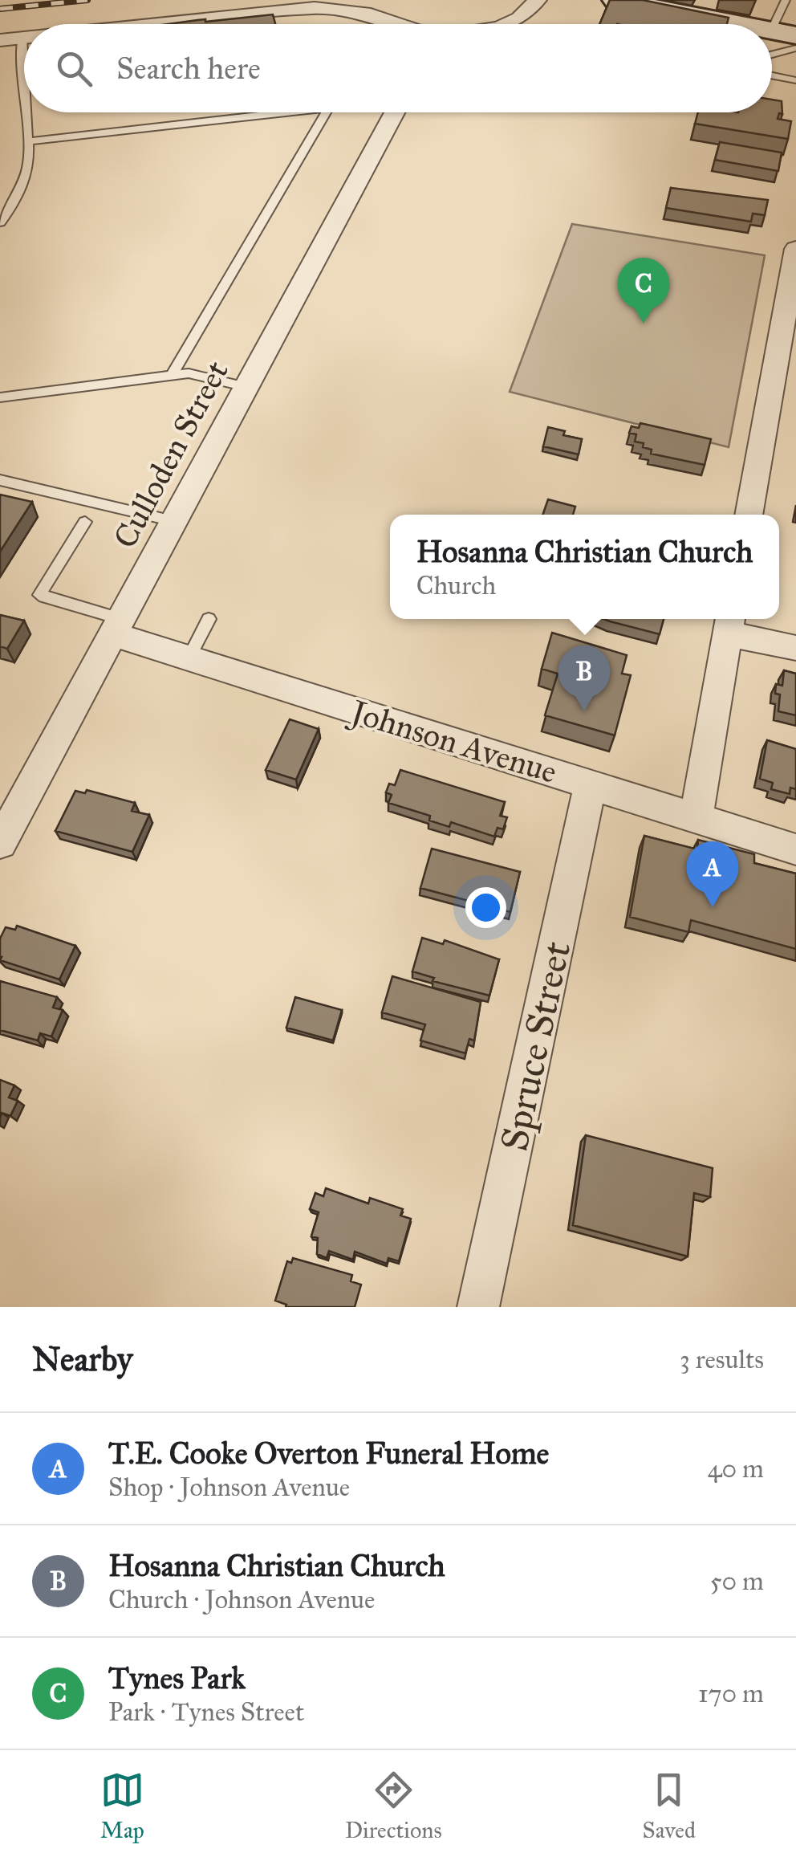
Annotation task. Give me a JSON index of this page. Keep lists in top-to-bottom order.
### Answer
{
  "streets": {
    "street": ["Culloden Street", "Johnson Avenue", "Spruce Street"]
  },
  "crossings": [
    ["Culloden Street", "Johnson Avenue"],
    ["Johnson Avenue", "Spruce Street"]
  ],
  "page": {
    "search": "Search here",
    "pins": ["C", "B", "A"],
    "popup": ["Hosanna Christian Church", "Church"],
    "heading": ["Nearby", "3 results"],
    "list": [
      {
        "mark": "A",
        "name": "T.E. Cooke Overton Funeral Home",
        "note": "Shop · Johnson Avenue",
        "value": "40 m"
      },
      {
        "mark": "B",
        "name": "Hosanna Christian Church",
        "note": "Church · Johnson Avenue",
        "value": "50 m"
      },
      {
        "mark": "C",
        "name": "Tynes Park",
        "note": "Park · Tynes Street",
        "value": "170 m"
      }
    ],
    "nav": ["Map", "Directions", "Saved"]
  }
}
